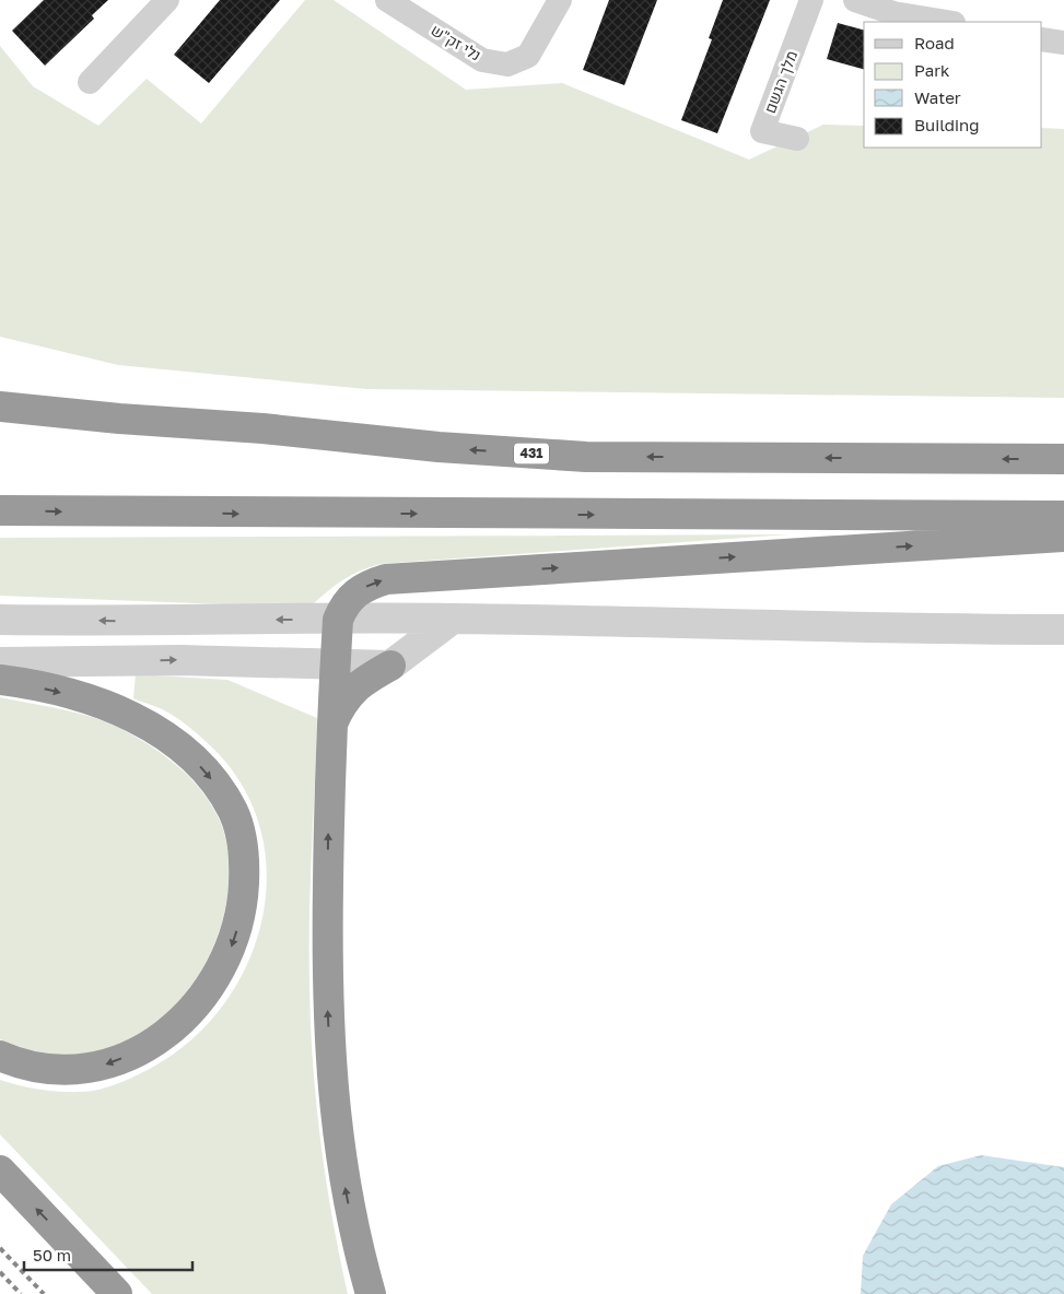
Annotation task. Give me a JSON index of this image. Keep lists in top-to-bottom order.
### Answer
{
  "streets": {
    "highway": ["431"],
    "street": ["נלי זק\"ש", "מלך הגשם"]
  },
  "legend": [
    "Road",
    "Park",
    "Water",
    "Building"
  ],
  "scale_bar": "50 m"
}
